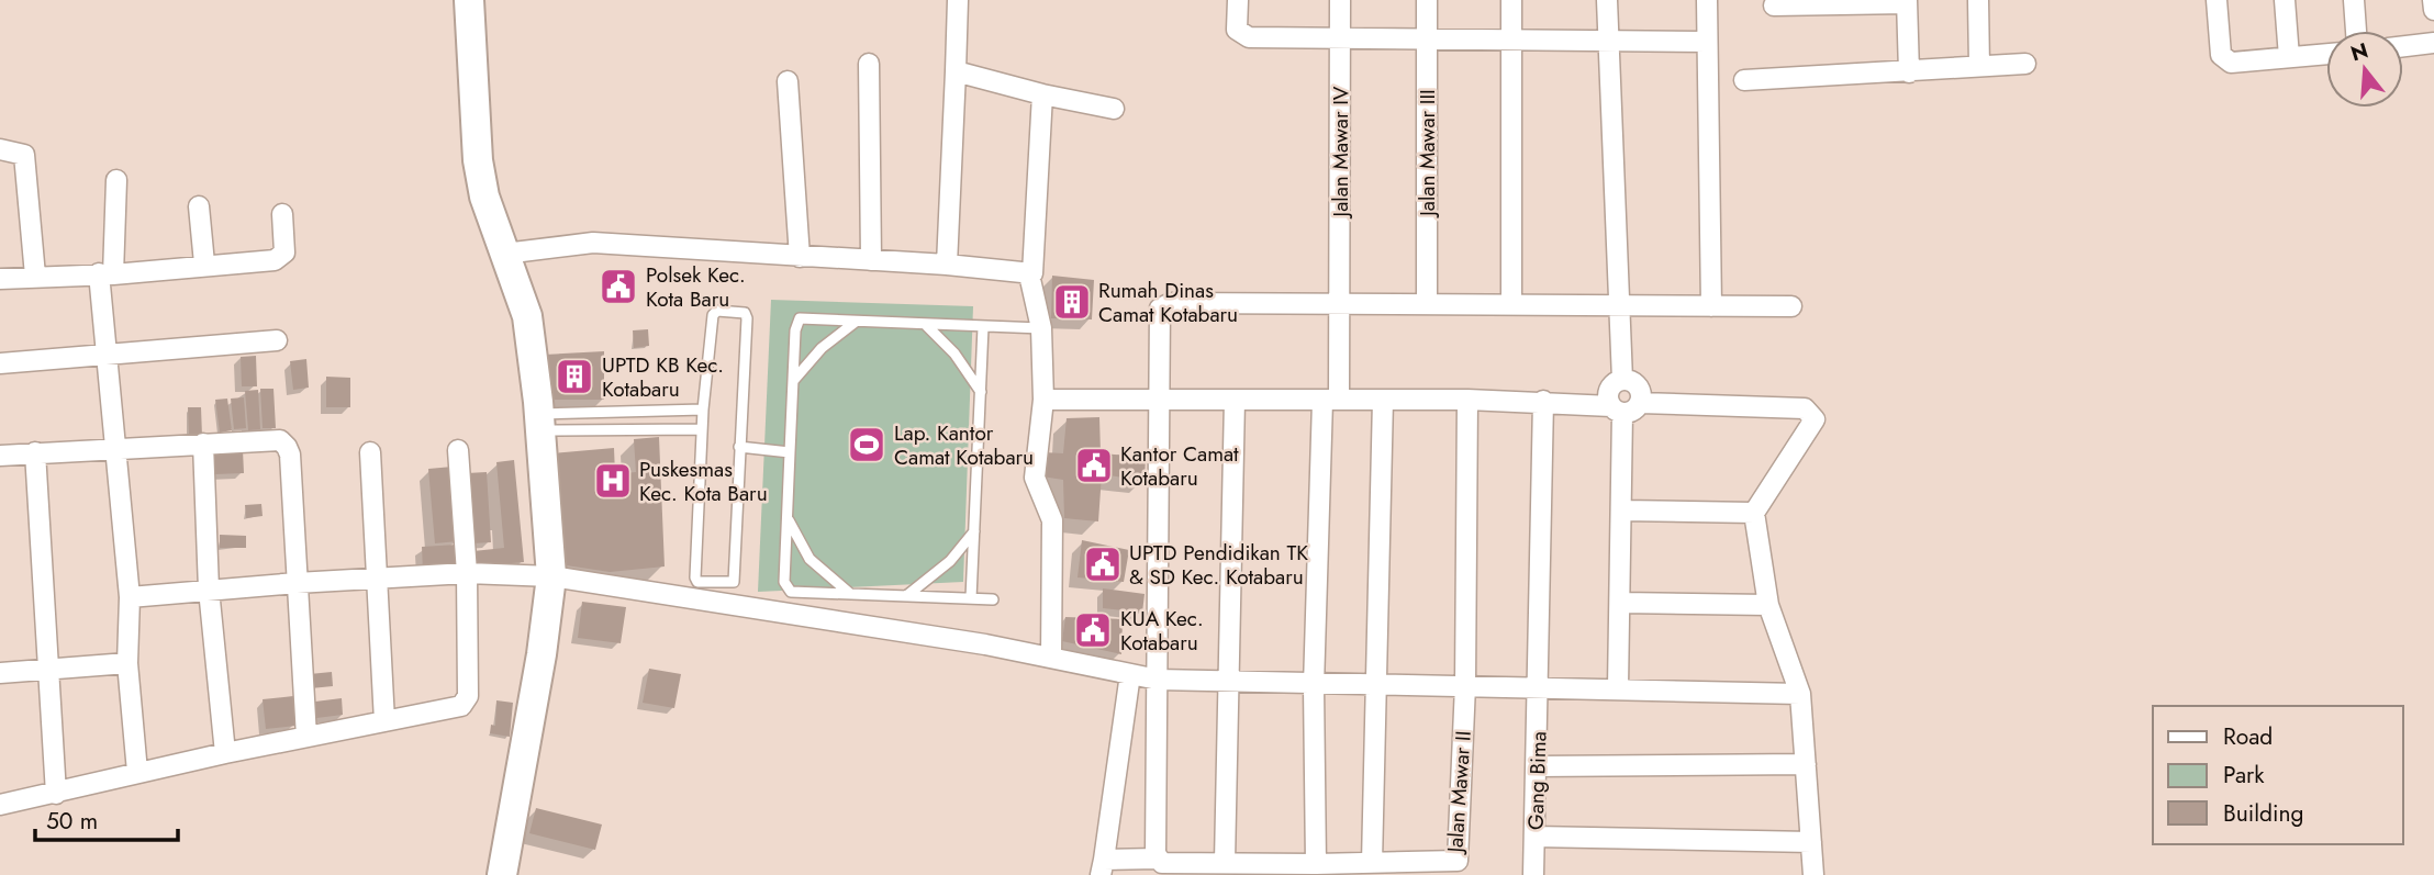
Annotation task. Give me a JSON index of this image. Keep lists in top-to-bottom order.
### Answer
{
  "streets": {
    "street": [
      "Jalan Mawar IV",
      "Jalan Mawar III",
      "Gang Bima",
      "Jalan Mawar II"
    ]
  },
  "places": {
    "public building": [
      "Polsek Kec. Kota Baru",
      "Kantor Camat Kotabaru",
      "UPTD Pendidikan TK & SD Kec. Kotabaru",
      "KUA Kec. Kotabaru"
    ],
    "building": ["Rumah Dinas Camat Kotabaru", "UPTD KB Kec. Kotabaru"],
    "sports": ["Lap. Kantor Camat Kotabaru"],
    "hospital": ["Puskesmas Kec. Kota Baru"]
  },
  "legend": ["Road", "Park", "Building"],
  "scale_bar": "50 m",
  "north": "top"
}
